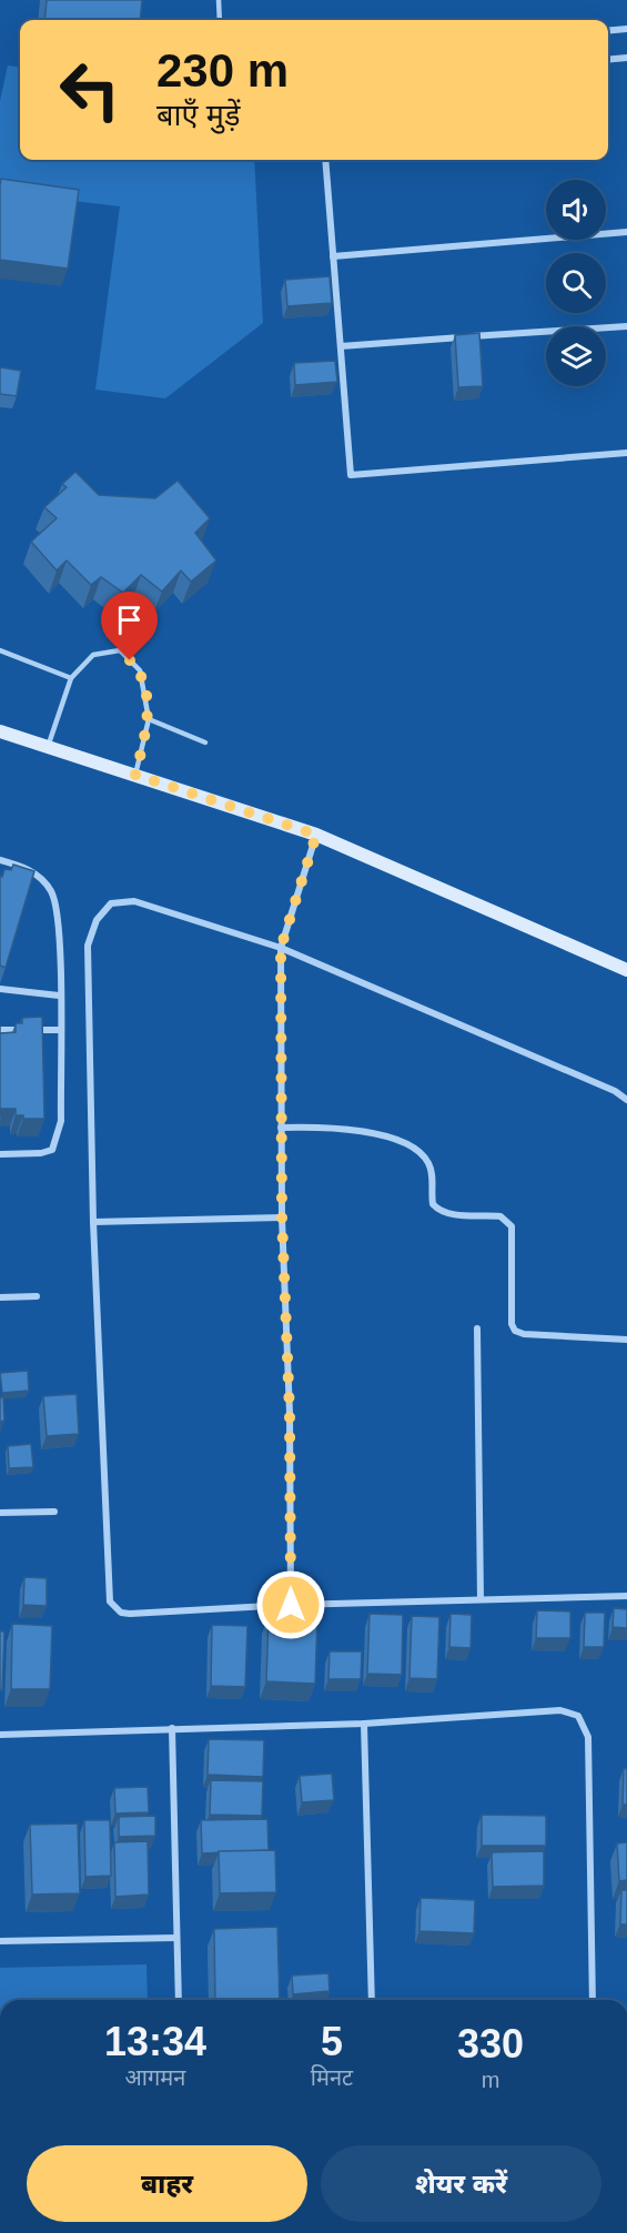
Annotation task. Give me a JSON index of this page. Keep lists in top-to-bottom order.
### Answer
{
  "page": {
    "turn": ["230 m", "बाएँ मुड़ें"],
    "eta": [
      "13:34",
      "आगमन",
      "5",
      "मिनट",
      "330",
      "m"
    ],
    "buttons": ["बाहर", "शेयर करें"]
  }
}
